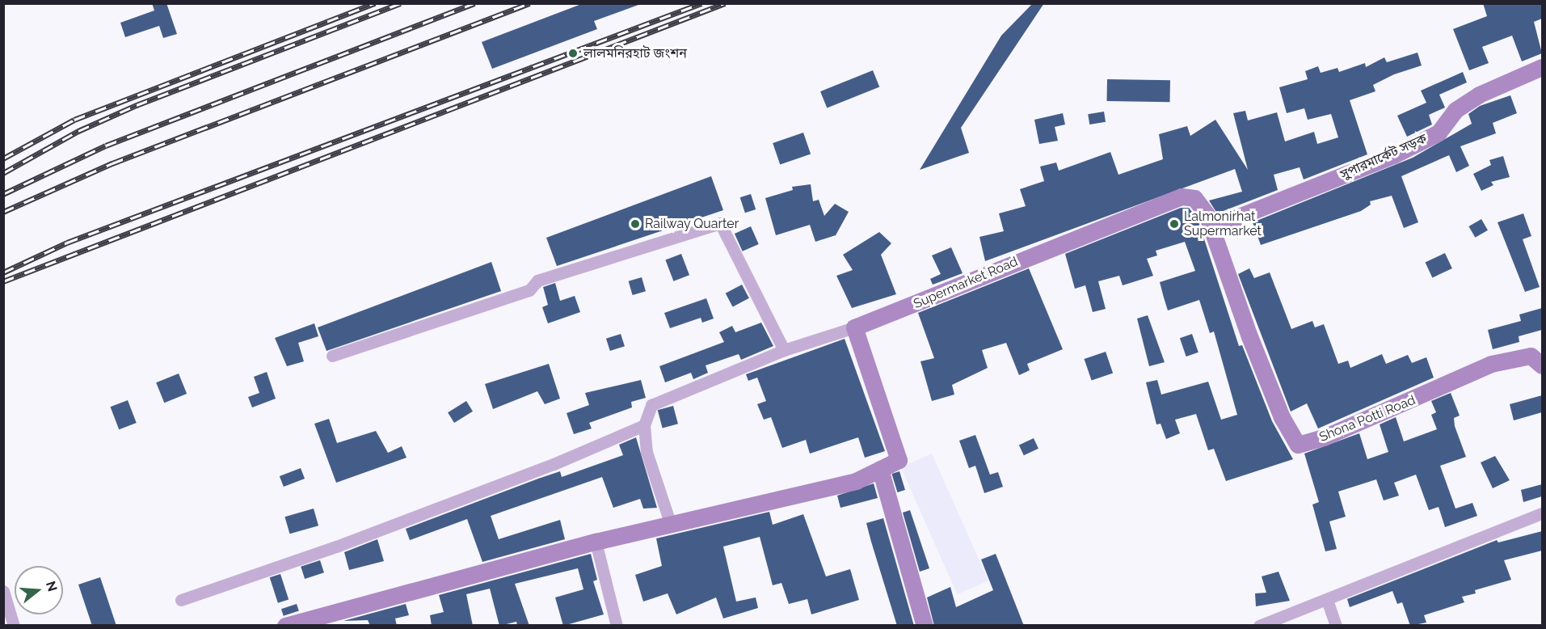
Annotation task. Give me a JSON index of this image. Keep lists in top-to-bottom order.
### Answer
{
  "streets": {
    "main road": ["সুপারমার্কেট সড়ক", "Supermarket Road", "Shona Potti Road"]
  },
  "crossings": [
    ["সুপারমার্কেট সড়ক", "Supermarket Road"],
    ["সুপারমার্কেট সড়ক", "Shona Potti Road"],
    ["Supermarket Road", "Shona Potti Road"]
  ],
  "places": ["লালমনিরহাট জংশন", "Railway Quarter", "Lalmonirhat Supermarket"],
  "north": "right"
}
